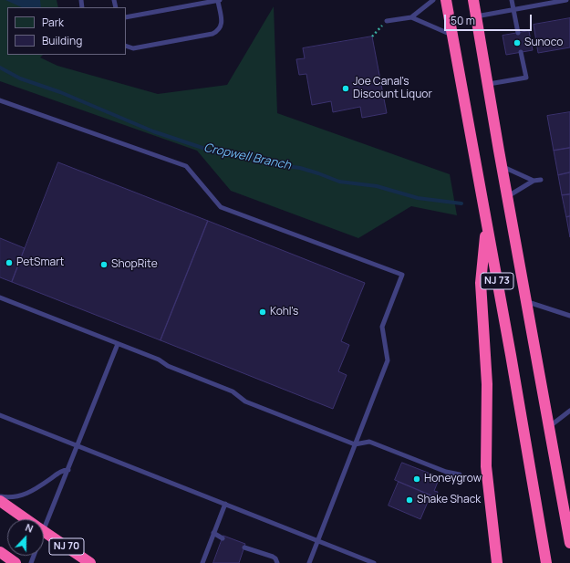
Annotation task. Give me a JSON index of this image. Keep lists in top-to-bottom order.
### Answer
{
  "streets": {
    "highway": ["NJ 73", "NJ 70"]
  },
  "water": ["Cropwell Branch"],
  "places": [
    "Sunoco",
    "Joe Canal's Discount Liquor",
    "PetSmart",
    "ShopRite",
    "Kohl's",
    "Honeygrow",
    "Shake Shack"
  ],
  "legend": ["Park", "Building"],
  "scale_bar": "50 m",
  "north": "top"
}
